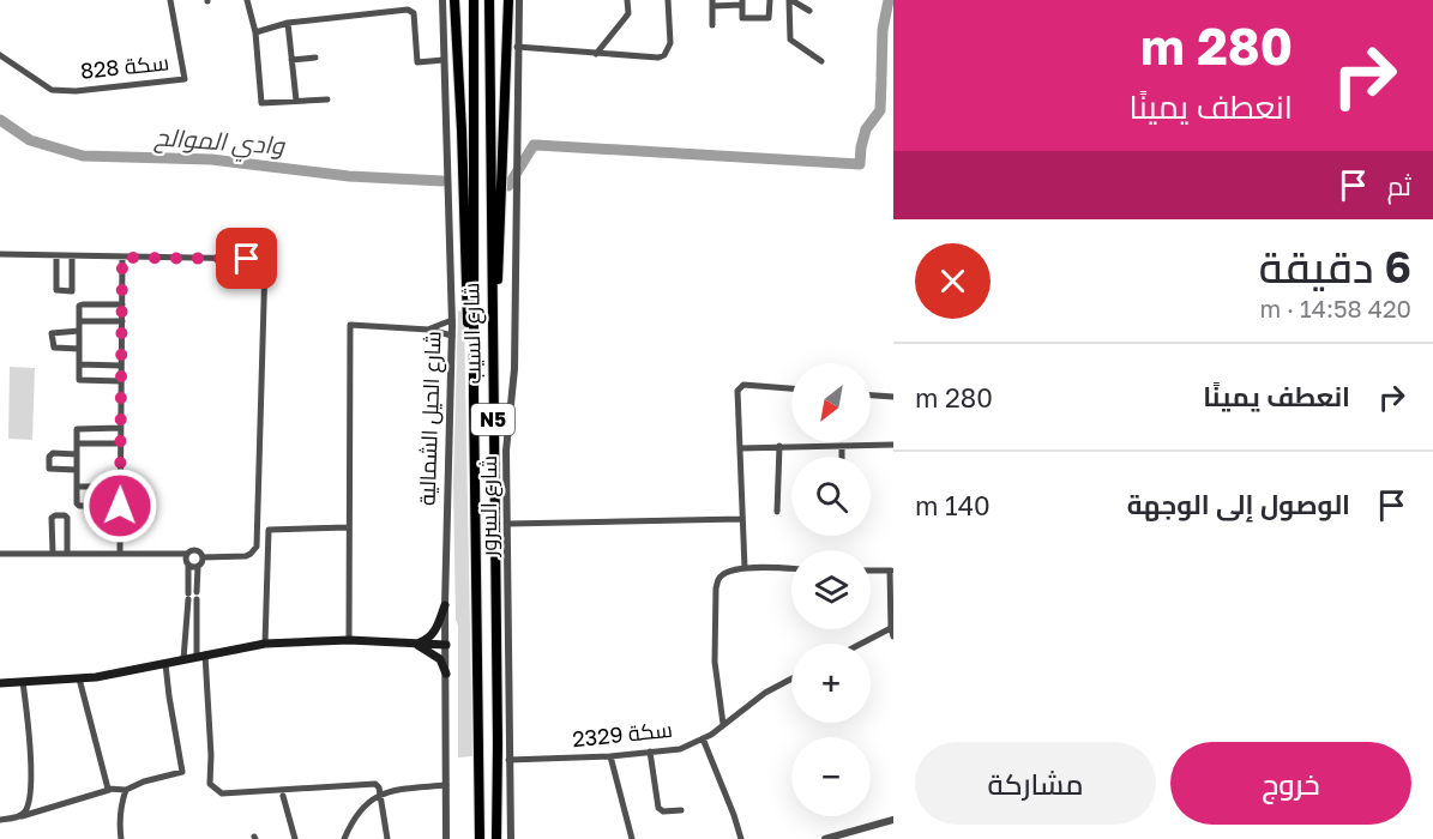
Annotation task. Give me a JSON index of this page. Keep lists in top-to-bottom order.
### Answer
{
  "streets": {
    "highway": ["شارع السيب", "N5"],
    "street": [
      "سكة 828",
      "شارع الحيل الشمالية",
      "شارع السرور",
      "سكة 2329"
    ]
  },
  "crossings": [
    ["شارع السرور", "سكة 2329"]
  ],
  "water": ["وادي الموالح"],
  "north": "bottom left",
  "page": {
    "turn": ["280 m", "انعطف يمينًا"],
    "then": "ثم",
    "heading": ["6 دقيقة", "420 m · 14:58"],
    "list": [
      {
        "name": "انعطف يمينًا",
        "value": "280 m"
      },
      {
        "name": "الوصول إلى الوجهة",
        "value": "140 m"
      }
    ],
    "map_buttons": ["+", "−"],
    "buttons": ["خروج", "مشاركة"]
  }
}
